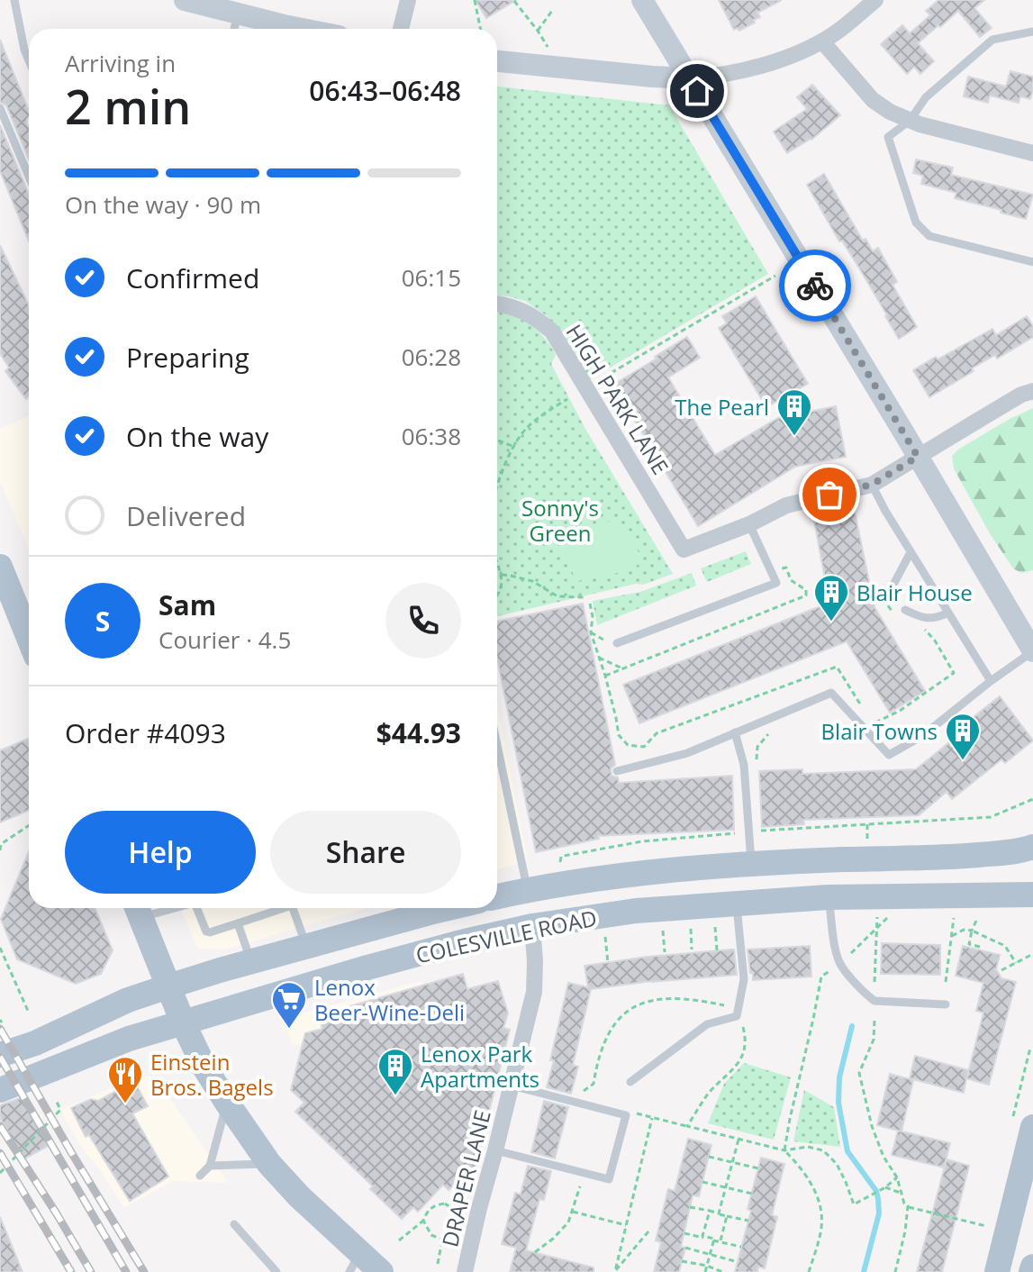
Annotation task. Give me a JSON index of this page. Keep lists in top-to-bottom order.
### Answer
{
  "streets": {
    "main road": ["COLESVILLE ROAD"],
    "street": ["HIGH PARK LANE", "DRAPER LANE"]
  },
  "crossings": [
    ["COLESVILLE ROAD", "DRAPER LANE"]
  ],
  "parks": ["Sonny's Green"],
  "places": {
    "building": [
      "The Pearl",
      "Blair House",
      "Blair Towns",
      "Lenox Park Apartments"
    ],
    "supermarket": ["Lenox Beer-Wine-Deli"],
    "restaurant": ["Einstein Bros. Bagels"]
  },
  "page": {
    "heading": ["2 min", "Arriving in", "06:43–06:48"],
    "panel": [
      "Sam",
      "Courier · 4.5",
      "Order #4093",
      "$44.93"
    ],
    "bar": "On the way · 90 m",
    "list": [
      ["Confirmed", "06:15"],
      ["Preparing", "06:28"],
      ["On the way", "06:38"],
      "Delivered"
    ],
    "round": "S",
    "buttons": ["Help", "Share"]
  }
}
